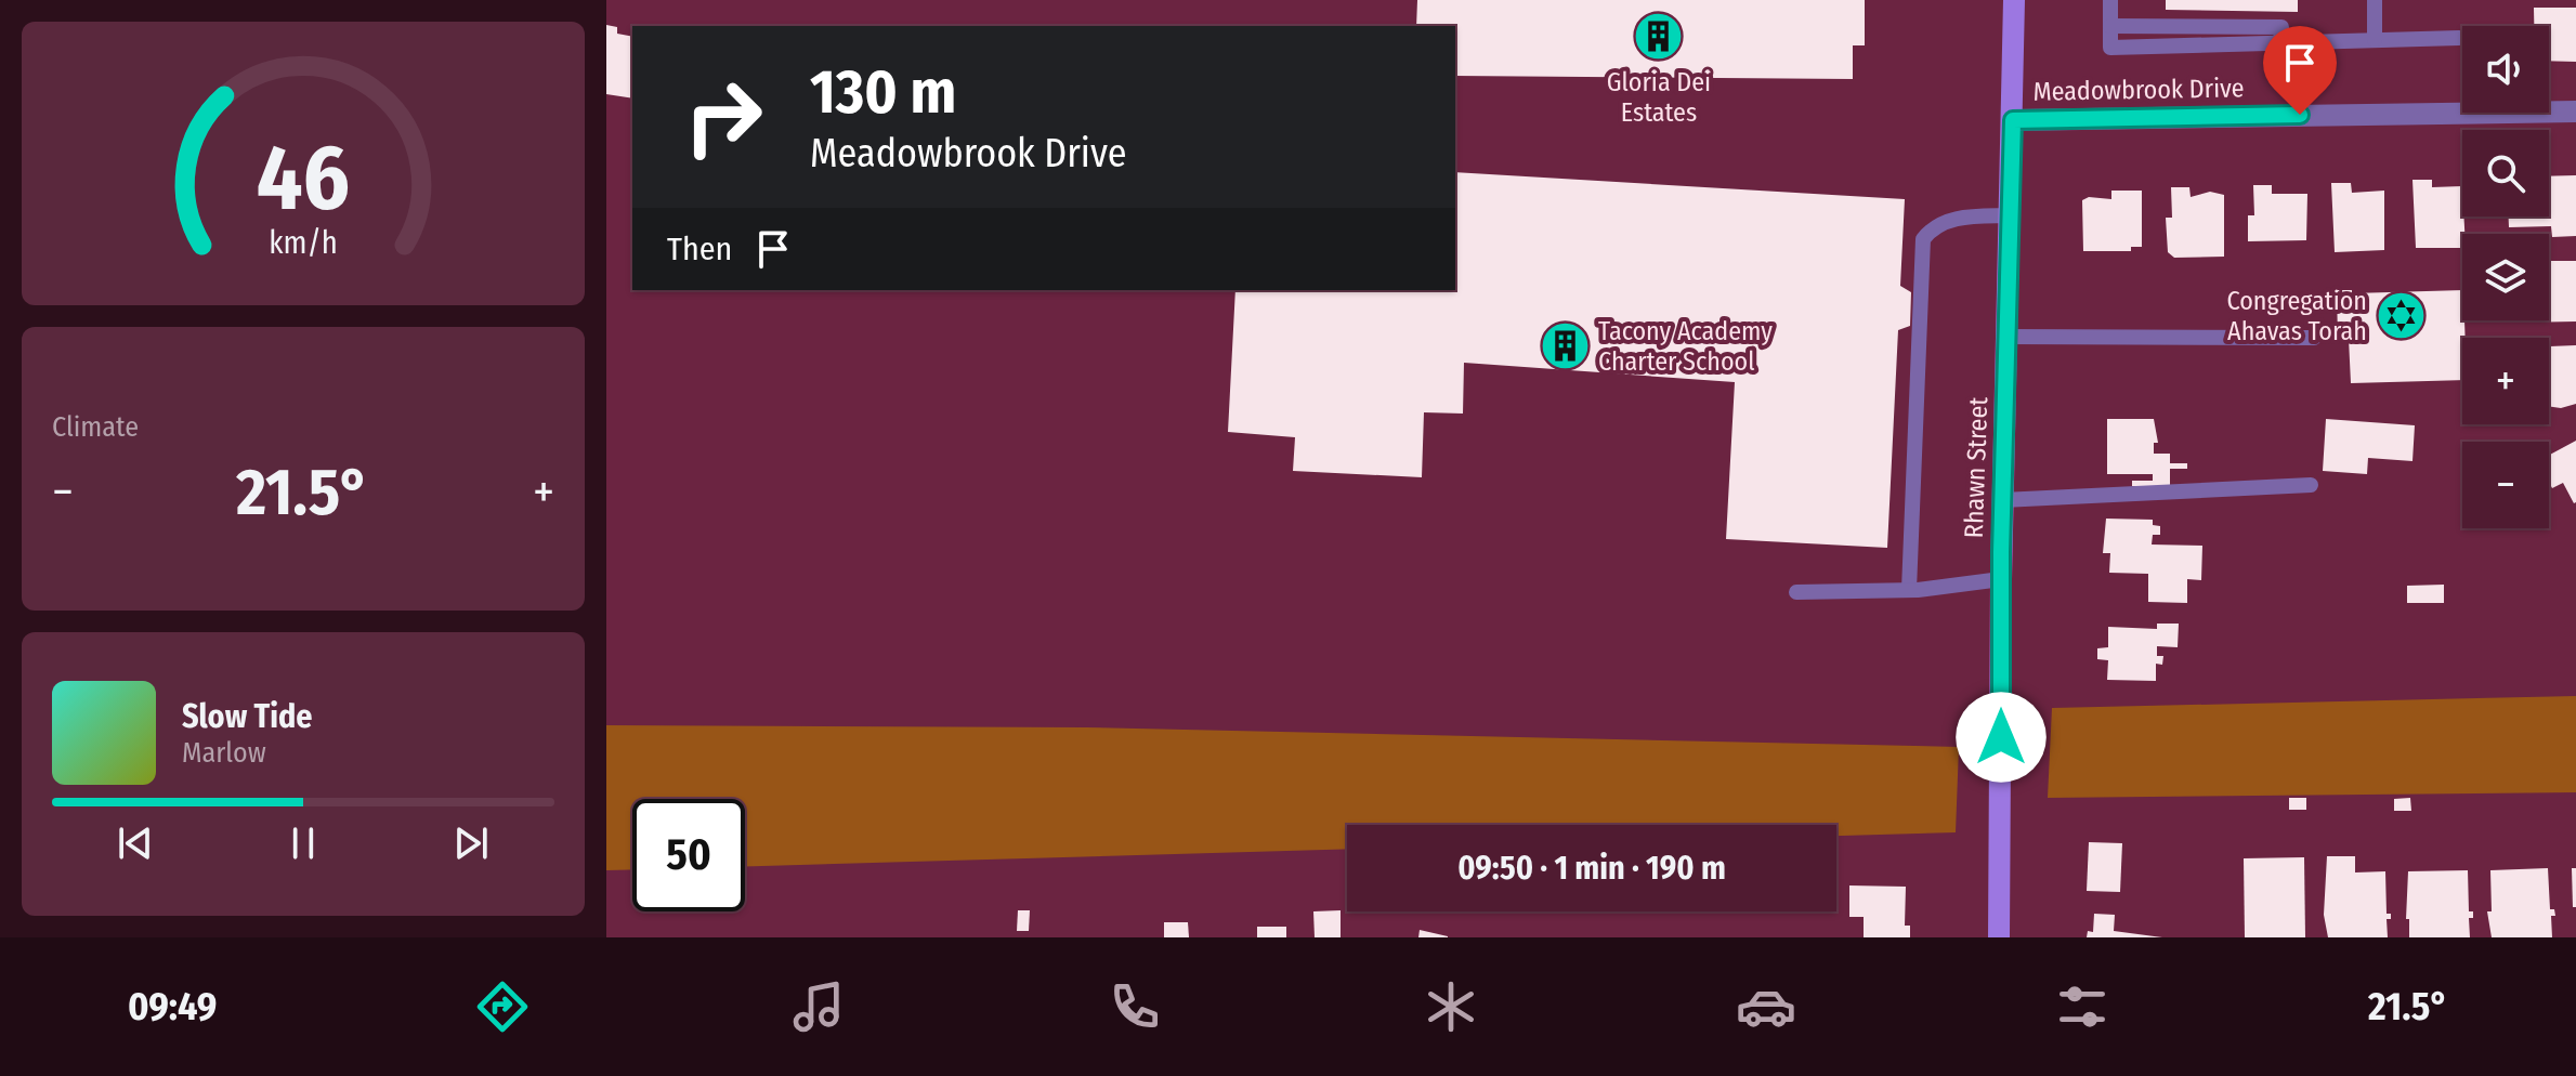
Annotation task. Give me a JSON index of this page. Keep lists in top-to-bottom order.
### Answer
{
  "streets": {
    "main road": ["Rhawn Street"],
    "street": ["Meadowbrook Drive"]
  },
  "crossings": [
    ["Meadowbrook Drive", "Rhawn Street"]
  ],
  "places": {
    "building": ["Gloria Dei Estates", "Tacony Academy Charter School"],
    "synagogue": ["Congregation Ahavas Torah"]
  },
  "page": {
    "map_buttons": ["+", "−"],
    "turn": ["130 m", "Meadowbrook Drive"],
    "then": "Then",
    "tile": "Climate",
    "heat": ["−", "21.5°", "+"],
    "song": ["Slow Tide", "Marlow"],
    "limit": "50",
    "trip": "09:50 · 1 min · 190 m",
    "tabs": ["09:49", "21.5°"],
    "gauge": ["46", "km/h"]
  }
}
